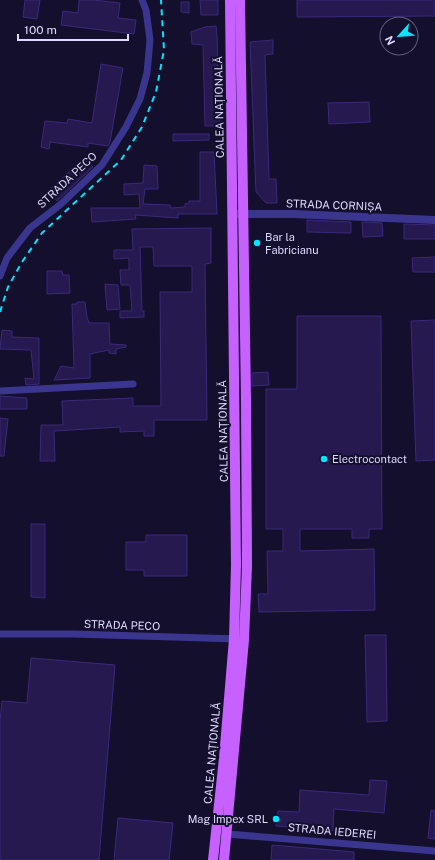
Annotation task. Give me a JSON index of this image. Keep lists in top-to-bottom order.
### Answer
{
  "streets": {
    "main road": ["CALEA NAȚIONALĂ"],
    "street": ["STRADA PECO", "STRADA CORNIȘA", "STRADA IEDEREI"]
  },
  "crossings": [
    ["CALEA NAȚIONALĂ", "STRADA PECO"],
    ["CALEA NAȚIONALĂ", "STRADA CORNIȘA"],
    ["CALEA NAȚIONALĂ", "STRADA IEDEREI"]
  ],
  "places": ["Bar la Fabricianu", "Electrocontact", "Mag Impex SRL"],
  "scale_bar": "100 m",
  "north": "bottom left"
}
